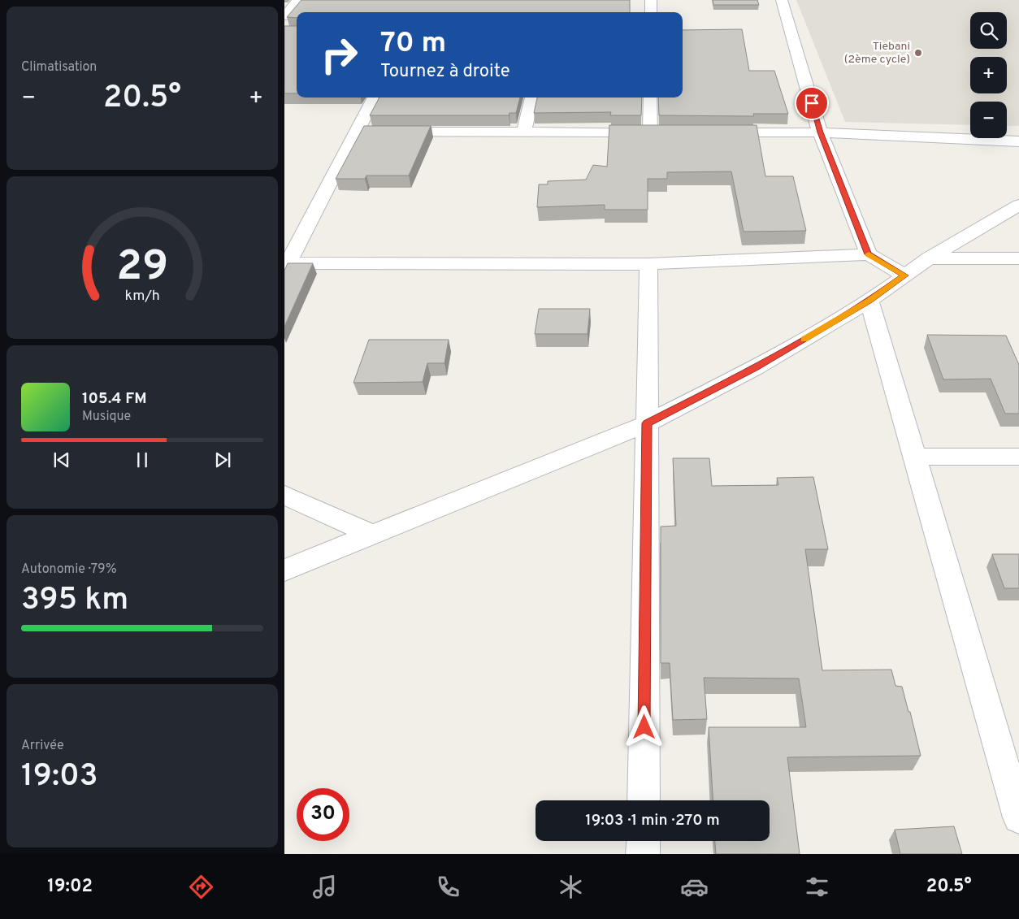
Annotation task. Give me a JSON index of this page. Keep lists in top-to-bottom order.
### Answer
{
  "places": ["Tiebani (2ème cycle)"],
  "page": {
    "tile": [
      "Climatisation",
      ["Autonomie · 79%", "395 km"],
      ["Arrivée", "19:03"]
    ],
    "map_buttons": ["+", "−"],
    "turn": ["70 m", "Tournez à droite"],
    "heat": ["−", "20.5°", "+"],
    "song": ["105.4 FM", "Musique"],
    "limit": "30",
    "trip": "19:03 · 1 min · 270 m",
    "tabs": ["19:02", "20.5°"],
    "gauge": ["29", "km/h"]
  }
}
